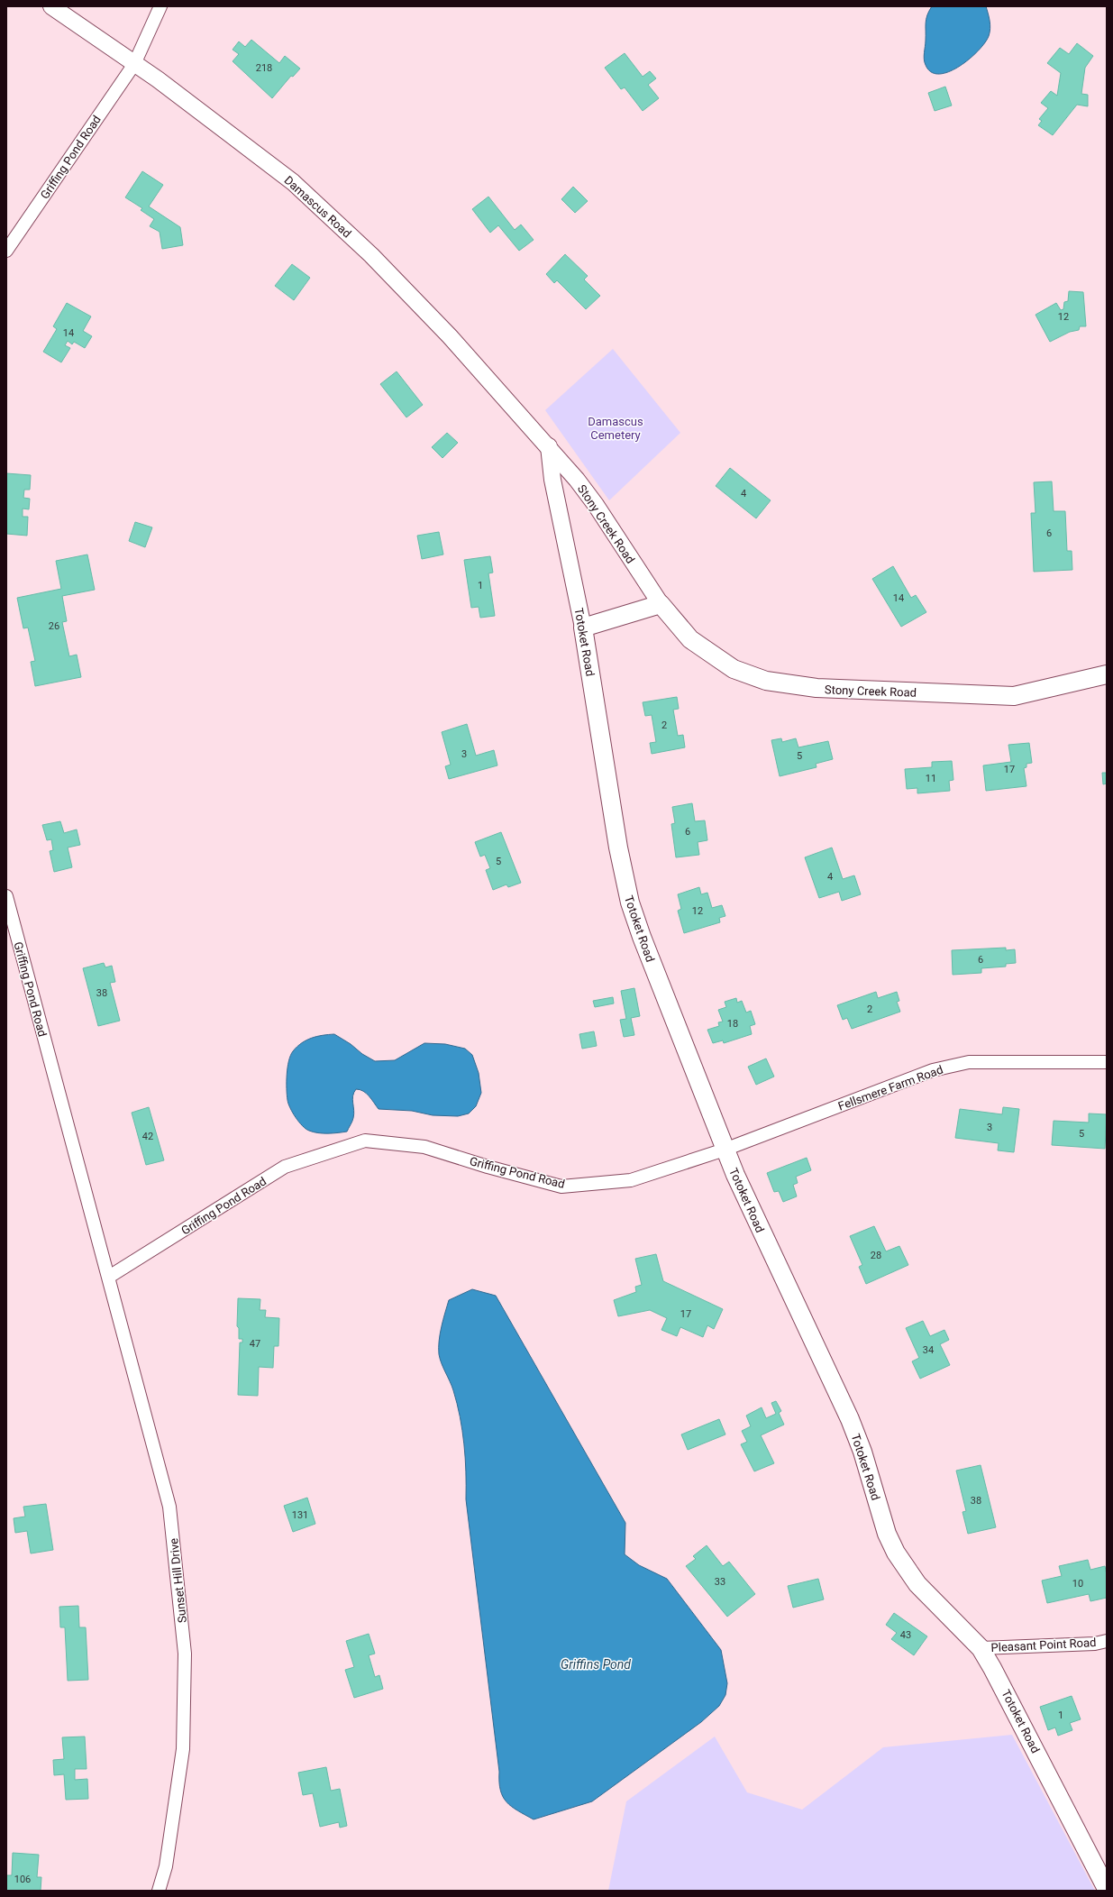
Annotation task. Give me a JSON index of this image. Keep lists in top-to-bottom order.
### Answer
{
  "streets": {
    "main road": ["Stony Creek Road", "Totoket Road"],
    "street": [
      "Griffing Pond Road",
      "Damascus Road",
      "Fellsmere Farm Road",
      "Sunset Hill Drive",
      "Pleasant Point Road"
    ]
  },
  "crossings": [
    ["Griffing Pond Road", "Damascus Road"],
    ["Griffing Pond Road", "Totoket Road"],
    ["Griffing Pond Road", "Fellsmere Farm Road"],
    ["Griffing Pond Road", "Sunset Hill Drive"],
    ["Damascus Road", "Stony Creek Road"],
    ["Damascus Road", "Totoket Road"],
    ["Stony Creek Road", "Totoket Road"],
    ["Totoket Road", "Fellsmere Farm Road"],
    ["Totoket Road", "Pleasant Point Road"]
  ],
  "water": ["Griffins Pond"],
  "parks": ["Damascus Cemetery"],
  "house_numbers": [
    "218",
    "12",
    "14",
    "4",
    "6",
    "1",
    "14",
    "26",
    "2",
    "3",
    "5",
    "17",
    "11",
    "6",
    "5",
    "4",
    "12",
    "6",
    "38",
    "2",
    "18",
    "3",
    "5",
    "42",
    "28",
    "17",
    "47",
    "34",
    "38",
    "131",
    "33",
    "10",
    "43",
    "1",
    "106"
  ]
}
